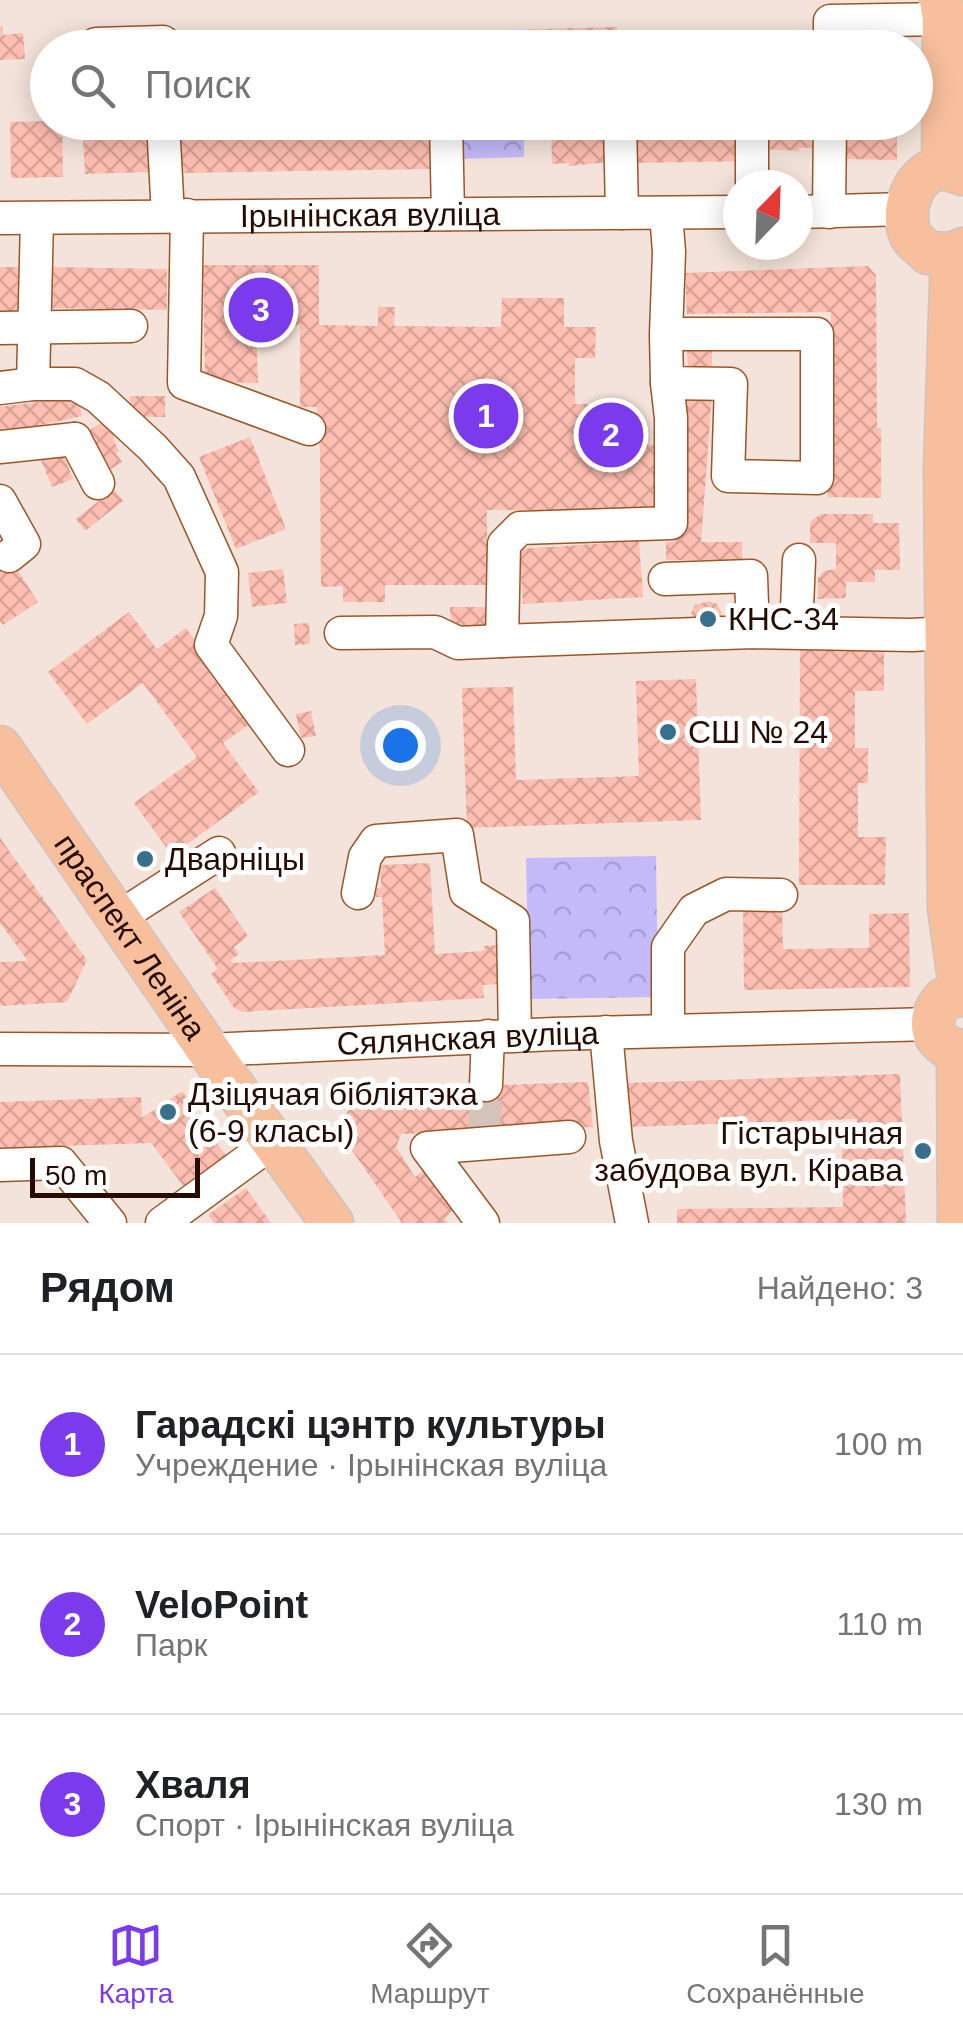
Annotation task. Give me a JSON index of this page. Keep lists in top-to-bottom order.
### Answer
{
  "streets": {
    "main road": ["праспект Леніна"],
    "street": ["Ірынінская вуліца", "Сялянская вуліца"]
  },
  "crossings": [
    ["праспект Леніна", "Сялянская вуліца"]
  ],
  "places": [
    "КНС-34",
    "СШ № 24",
    "Дварніцы",
    "Дзіцячая бібліятэка (6-9 класы)",
    "Гістарычная забудова вул. Кірава"
  ],
  "scale_bar": "50 m",
  "north": "top right",
  "page": {
    "search": "Поиск",
    "pins": ["3", "1", "2"],
    "scale": "50 m",
    "heading": ["Рядом", "Найдено: 3"],
    "list": [
      {
        "mark": "1",
        "name": "Гарадскі цэнтр культуры",
        "note": "Учреждение · Ірынінская вуліца",
        "value": "100 m"
      },
      {
        "mark": "2",
        "name": "VeloPoint",
        "note": "Парк",
        "value": "110 m"
      },
      {
        "mark": "3",
        "name": "Хваля",
        "note": "Спорт · Ірынінская вуліца",
        "value": "130 m"
      }
    ],
    "nav": ["Карта", "Маршрут", "Сохранённые"]
  }
}
